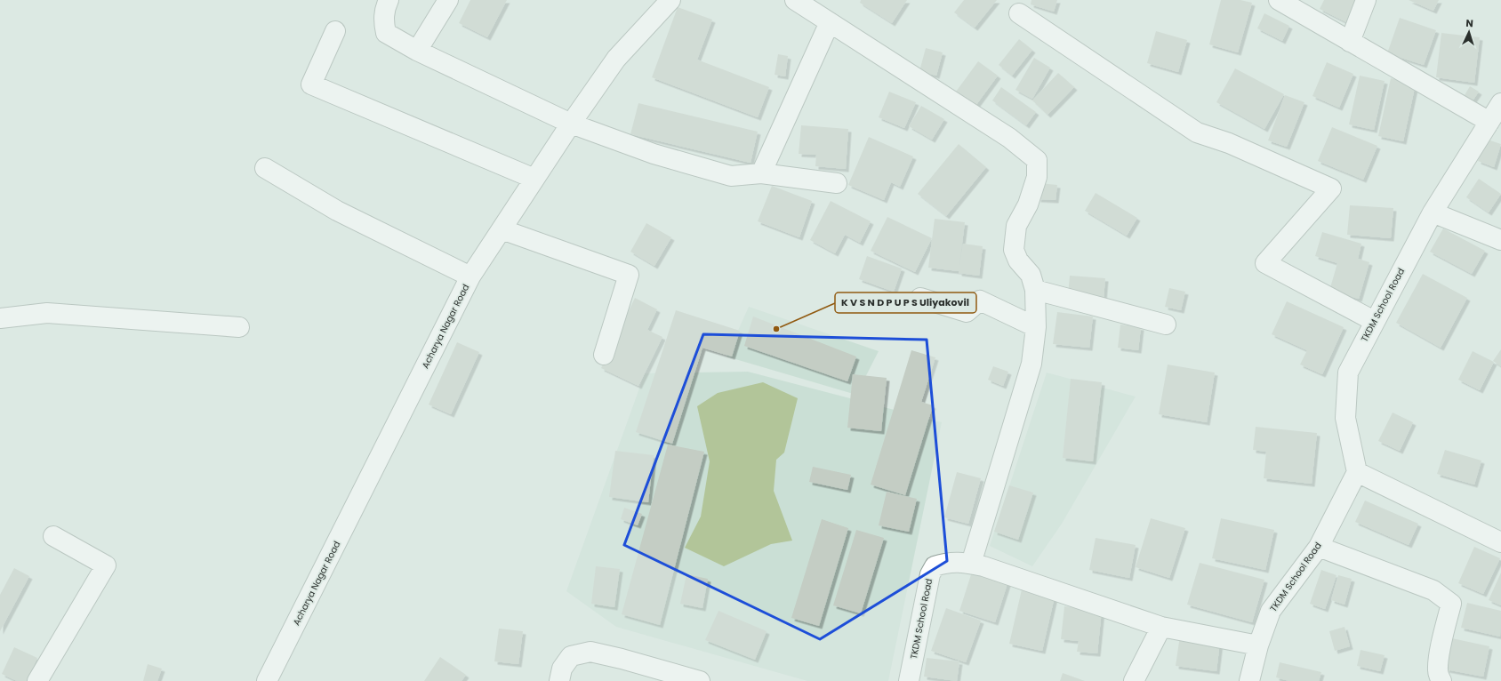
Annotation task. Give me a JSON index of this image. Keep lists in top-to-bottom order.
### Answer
{
  "streets": {
    "street": ["TKDM School Road", "Acharya Nagar Road"]
  },
  "places": ["K V S N D P U P S Uliyakovil"],
  "north": "top"
}
